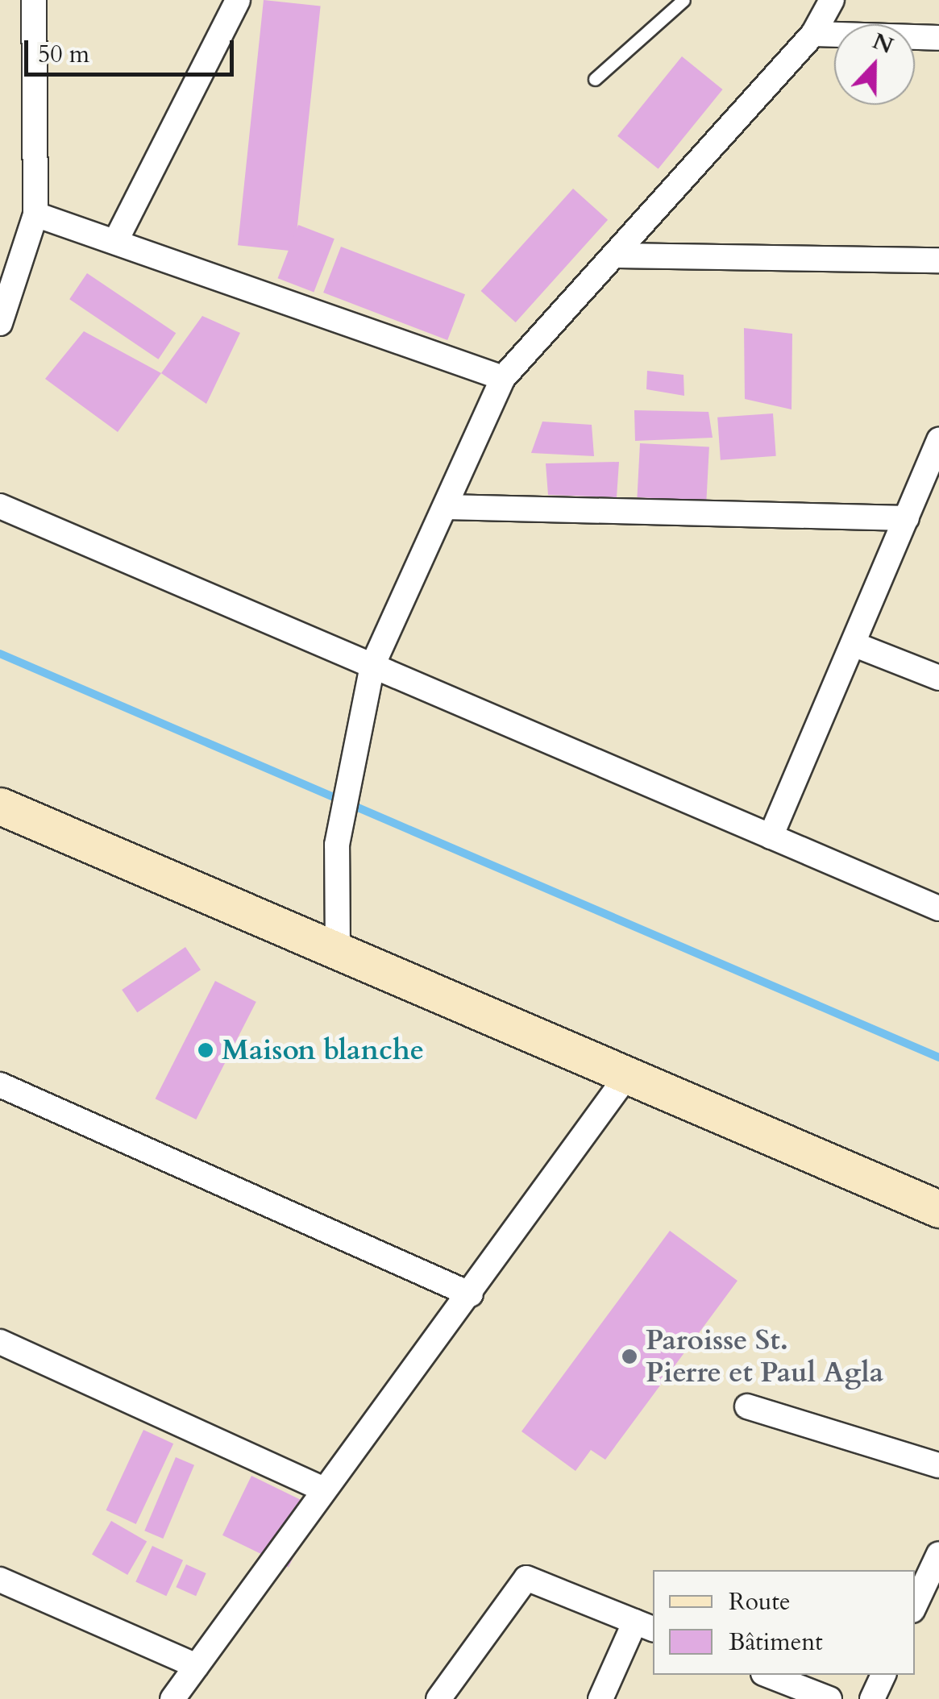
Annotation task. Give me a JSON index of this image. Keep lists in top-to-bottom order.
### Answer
{
  "places": ["Maison blanche", "Paroisse St. Pierre et Paul Agla"],
  "legend": ["Route", "Bâtiment"],
  "scale_bar": "50 m",
  "north": "top"
}
